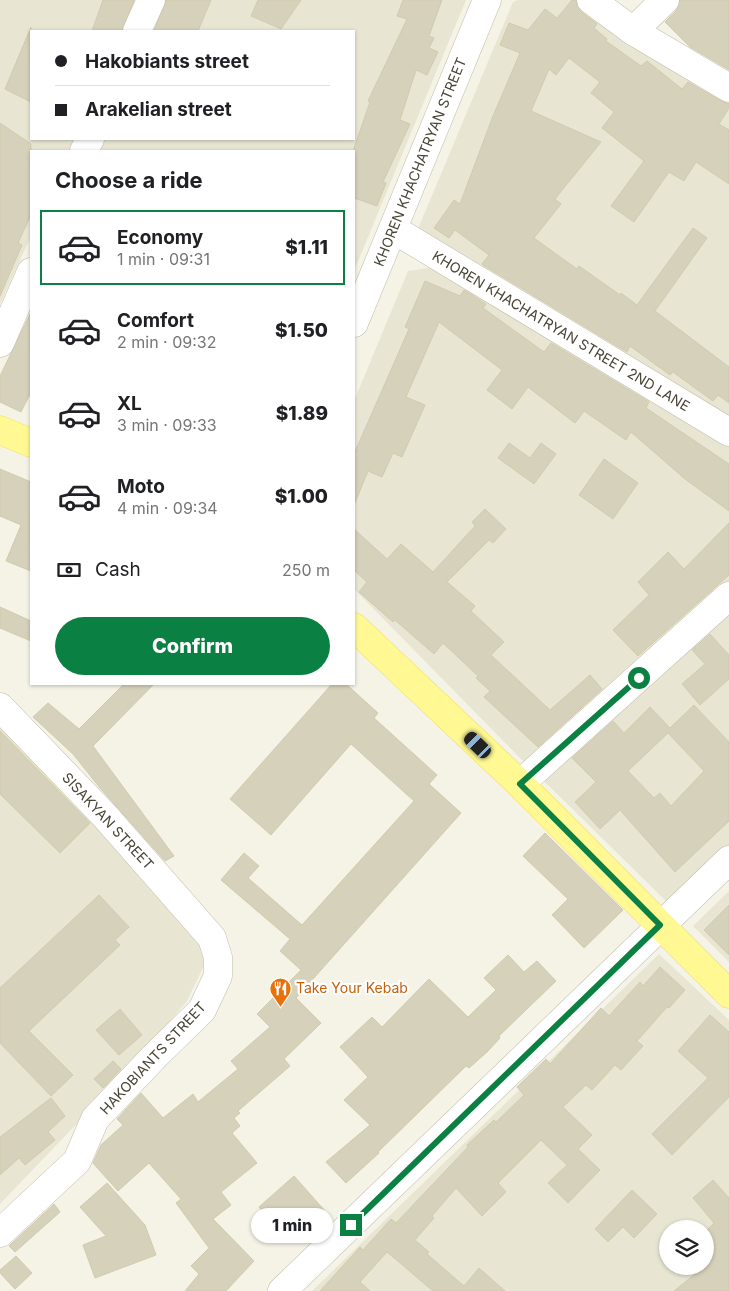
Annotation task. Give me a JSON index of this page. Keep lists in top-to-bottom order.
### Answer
{
  "streets": {
    "street": [
      "KHOREN KHACHATRYAN STREET",
      "KHOREN KHACHATRYAN STREET 2ND LANE",
      "SISAKYAN STREET",
      "HAKOBIANTS STREET"
    ]
  },
  "crossings": [
    ["KHOREN KHACHATRYAN STREET", "KHOREN KHACHATRYAN STREET 2ND LANE"],
    ["SISAKYAN STREET", "HAKOBIANTS STREET"]
  ],
  "places": {
    "restaurant": ["Take Your Kebab"]
  },
  "page": {
    "banner": ["Hakobiants street", "Arakelian street"],
    "heading": "Choose a ride",
    "list": [
      {
        "name": "Economy",
        "note": "1 min · 09:31",
        "value": "$1.11"
      },
      {
        "name": "Comfort",
        "note": "2 min · 09:32",
        "value": "$1.50"
      },
      {
        "name": "XL",
        "note": "3 min · 09:33",
        "value": "$1.89"
      },
      {
        "name": "Moto",
        "note": "4 min · 09:34",
        "value": "$1.00"
      }
    ],
    "pay": ["Cash", "250 m"],
    "buttons": "Confirm",
    "bubble": "1 min"
  }
}
